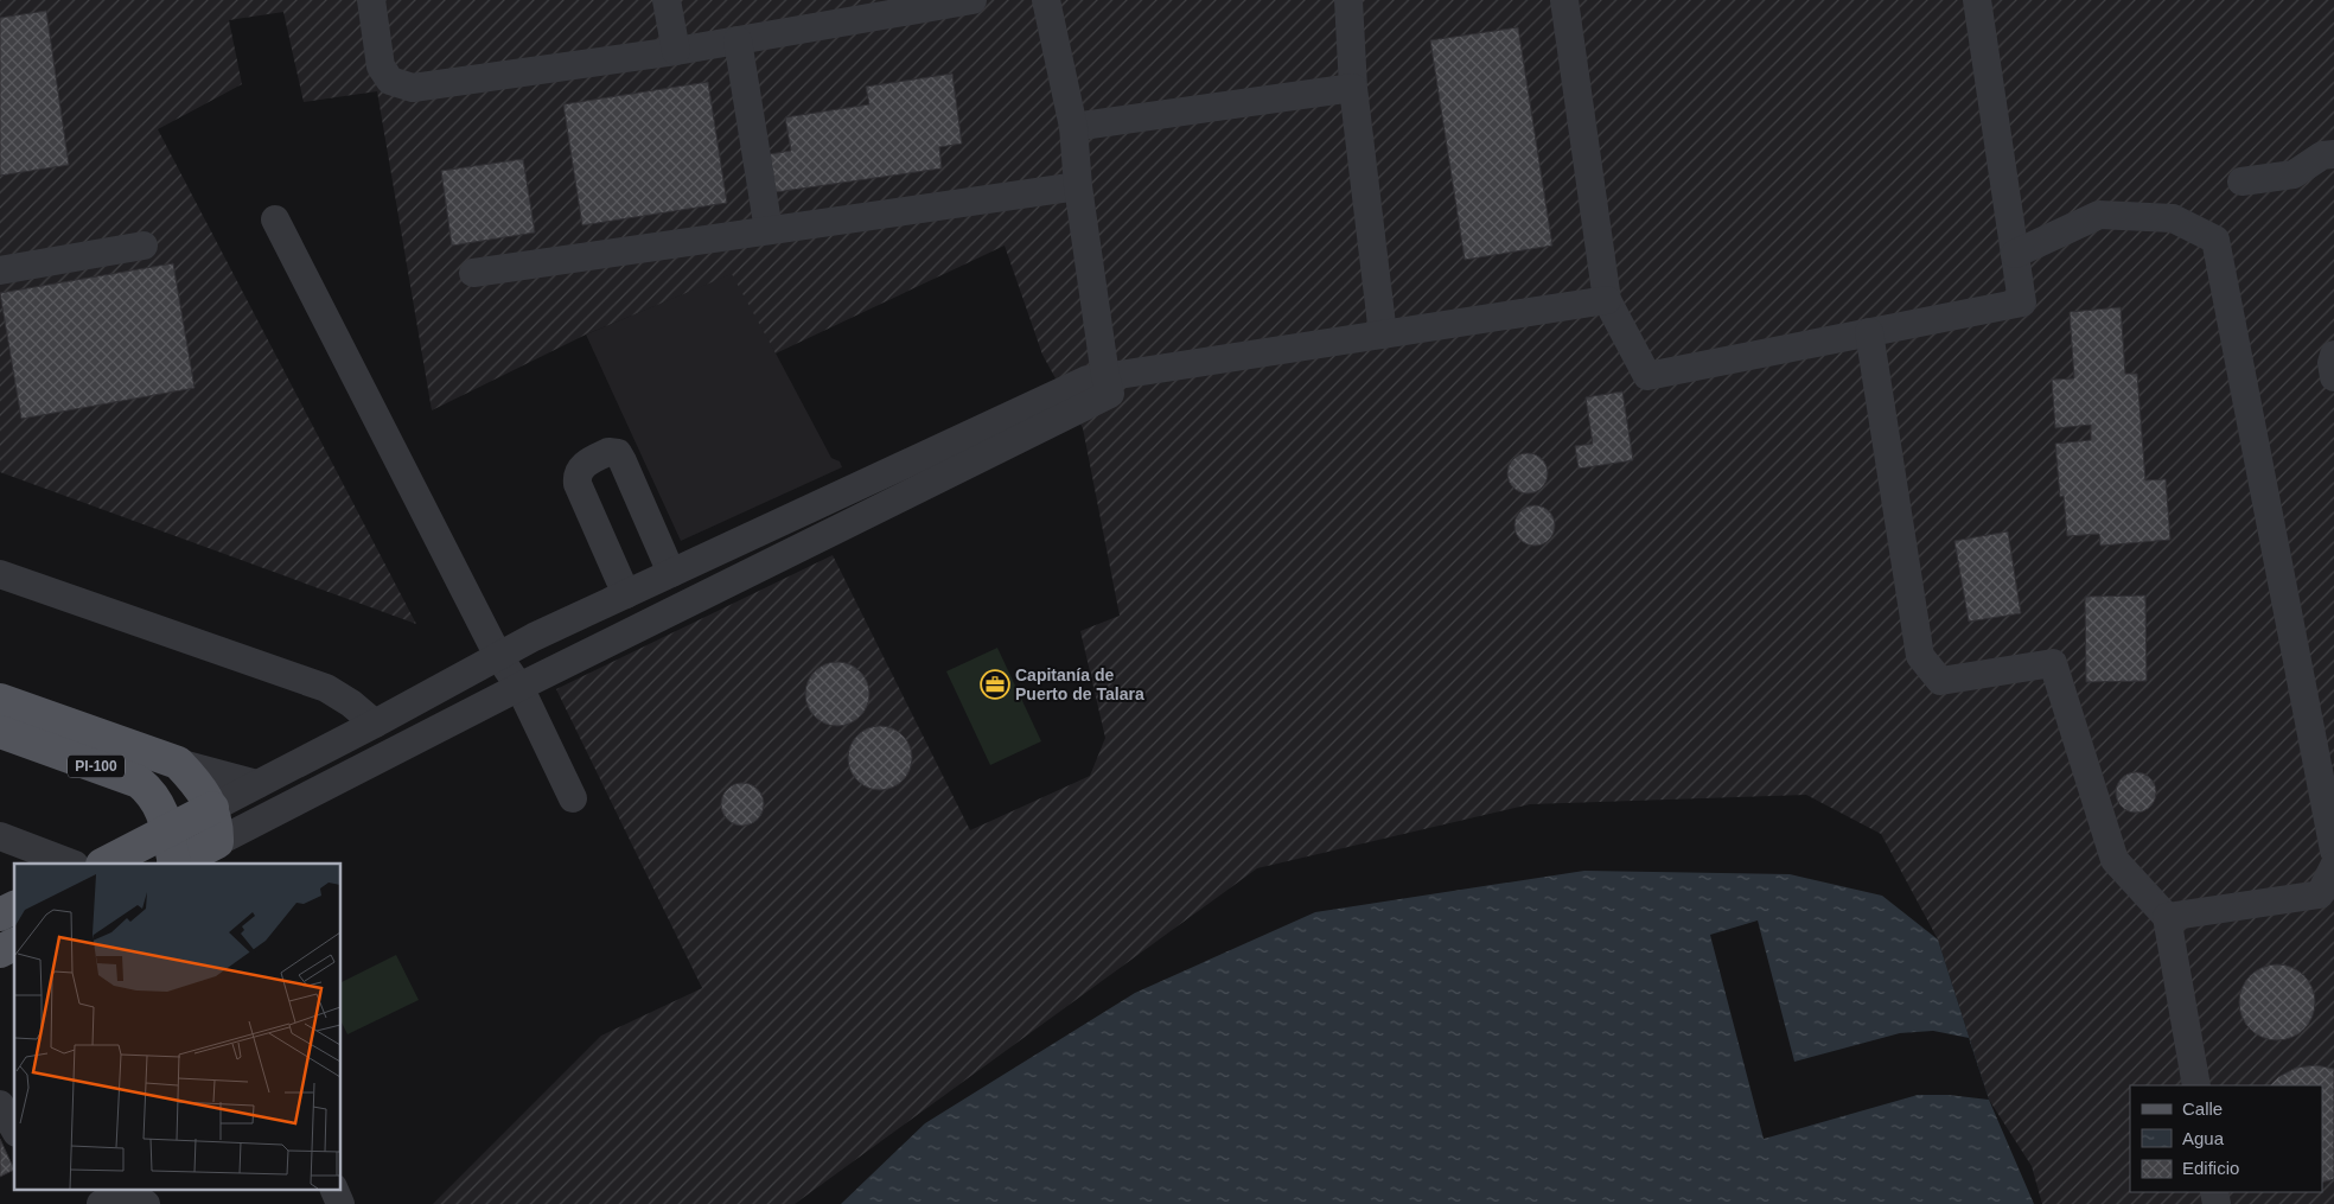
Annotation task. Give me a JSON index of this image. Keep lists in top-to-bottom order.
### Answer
{
  "streets": {
    "main road": ["PI-100"]
  },
  "places": {
    "office": ["Capitanía de Puerto de Talara"]
  },
  "legend": ["Calle", "Agua", "Edificio"]
}
